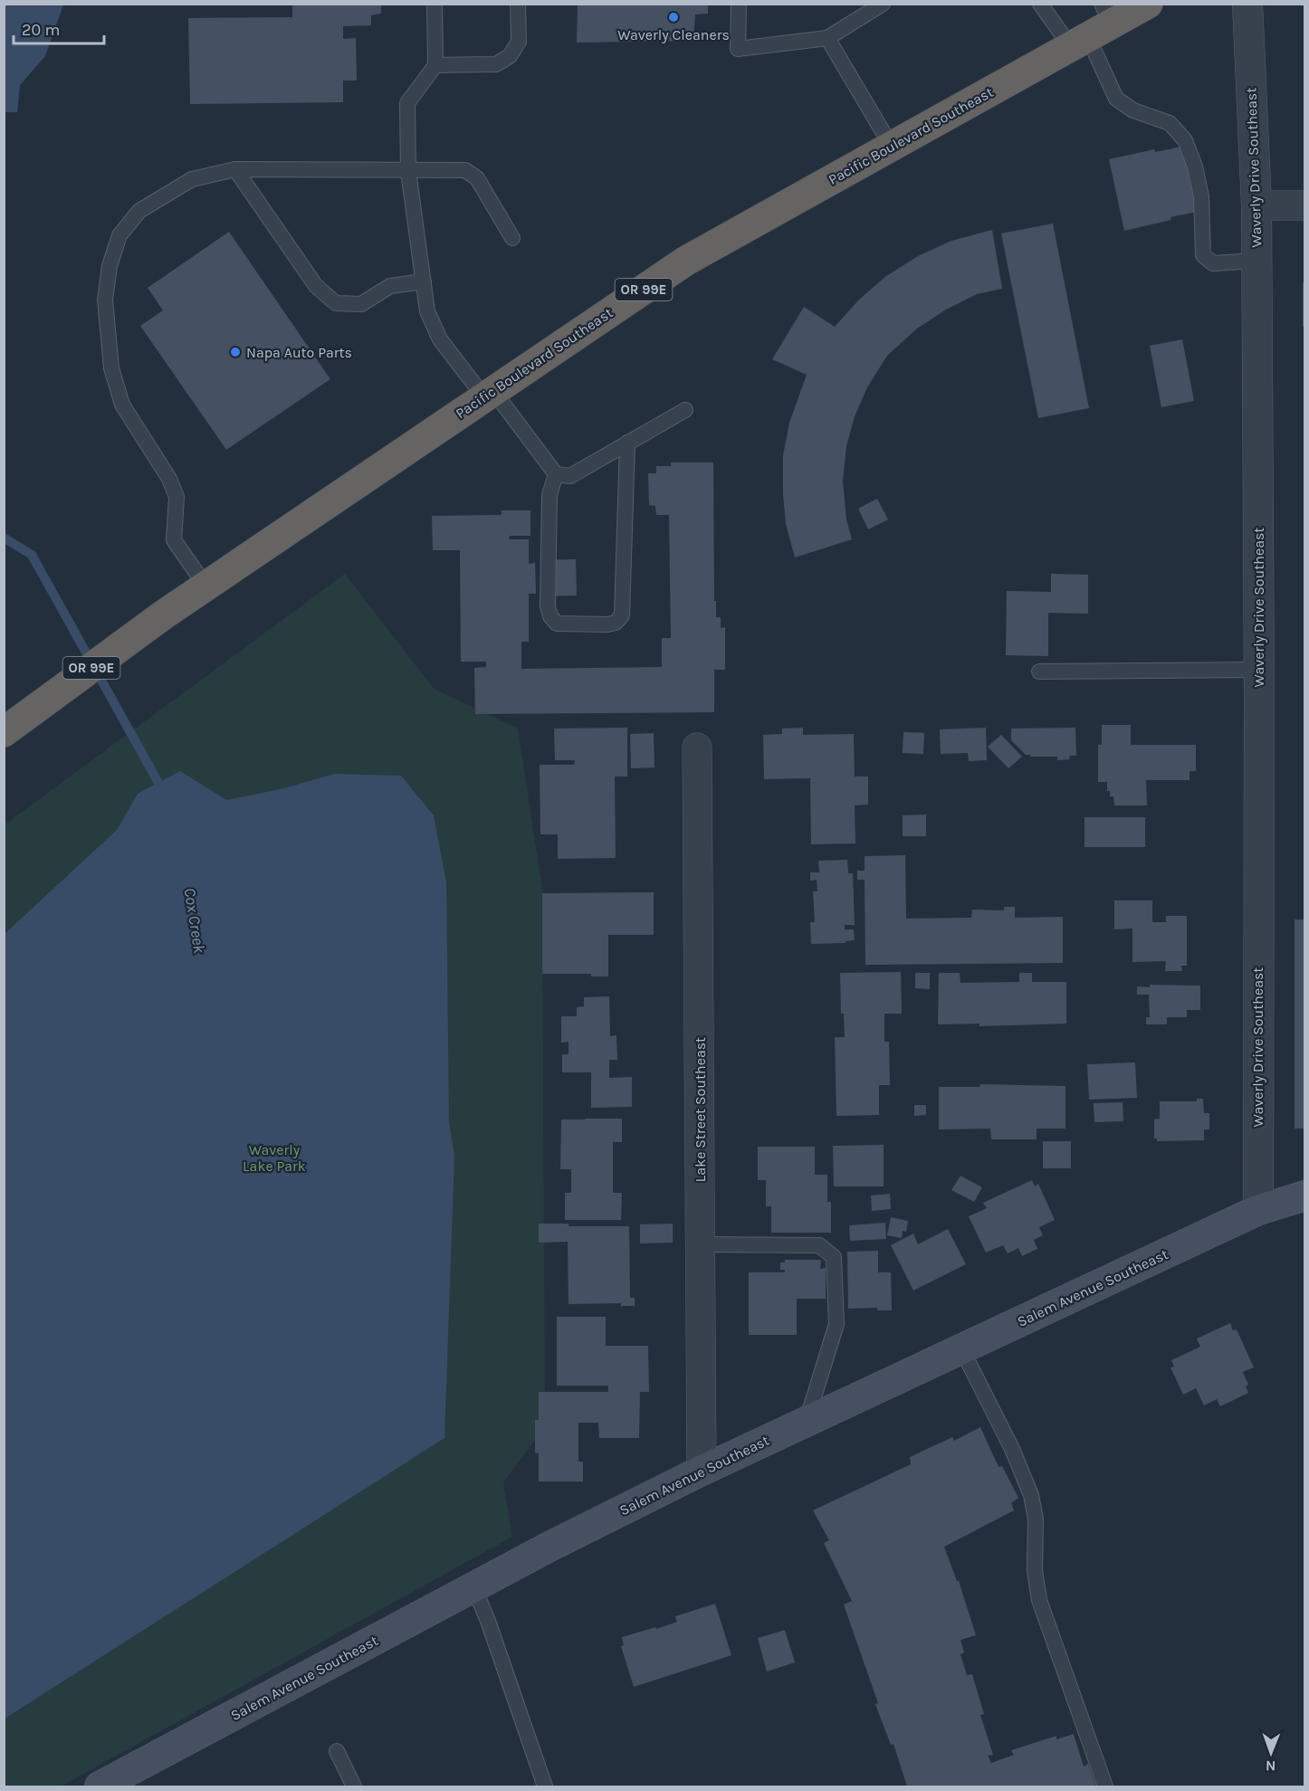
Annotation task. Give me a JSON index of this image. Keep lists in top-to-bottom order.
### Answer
{
  "streets": {
    "highway": ["Pacific Boulevard Southeast", "OR 99E"],
    "main road": ["Salem Avenue Southeast"],
    "street": ["Waverly Drive Southeast", "Lake Street Southeast"]
  },
  "crossings": [
    ["Waverly Drive Southeast", "Salem Avenue Southeast"],
    ["Lake Street Southeast", "Salem Avenue Southeast"]
  ],
  "water": ["Cox Creek"],
  "parks": ["Waverly Lake Park"],
  "places": ["Waverly Cleaners", "Napa Auto Parts"],
  "scale_bar": "20 m",
  "north": "bottom"
}
